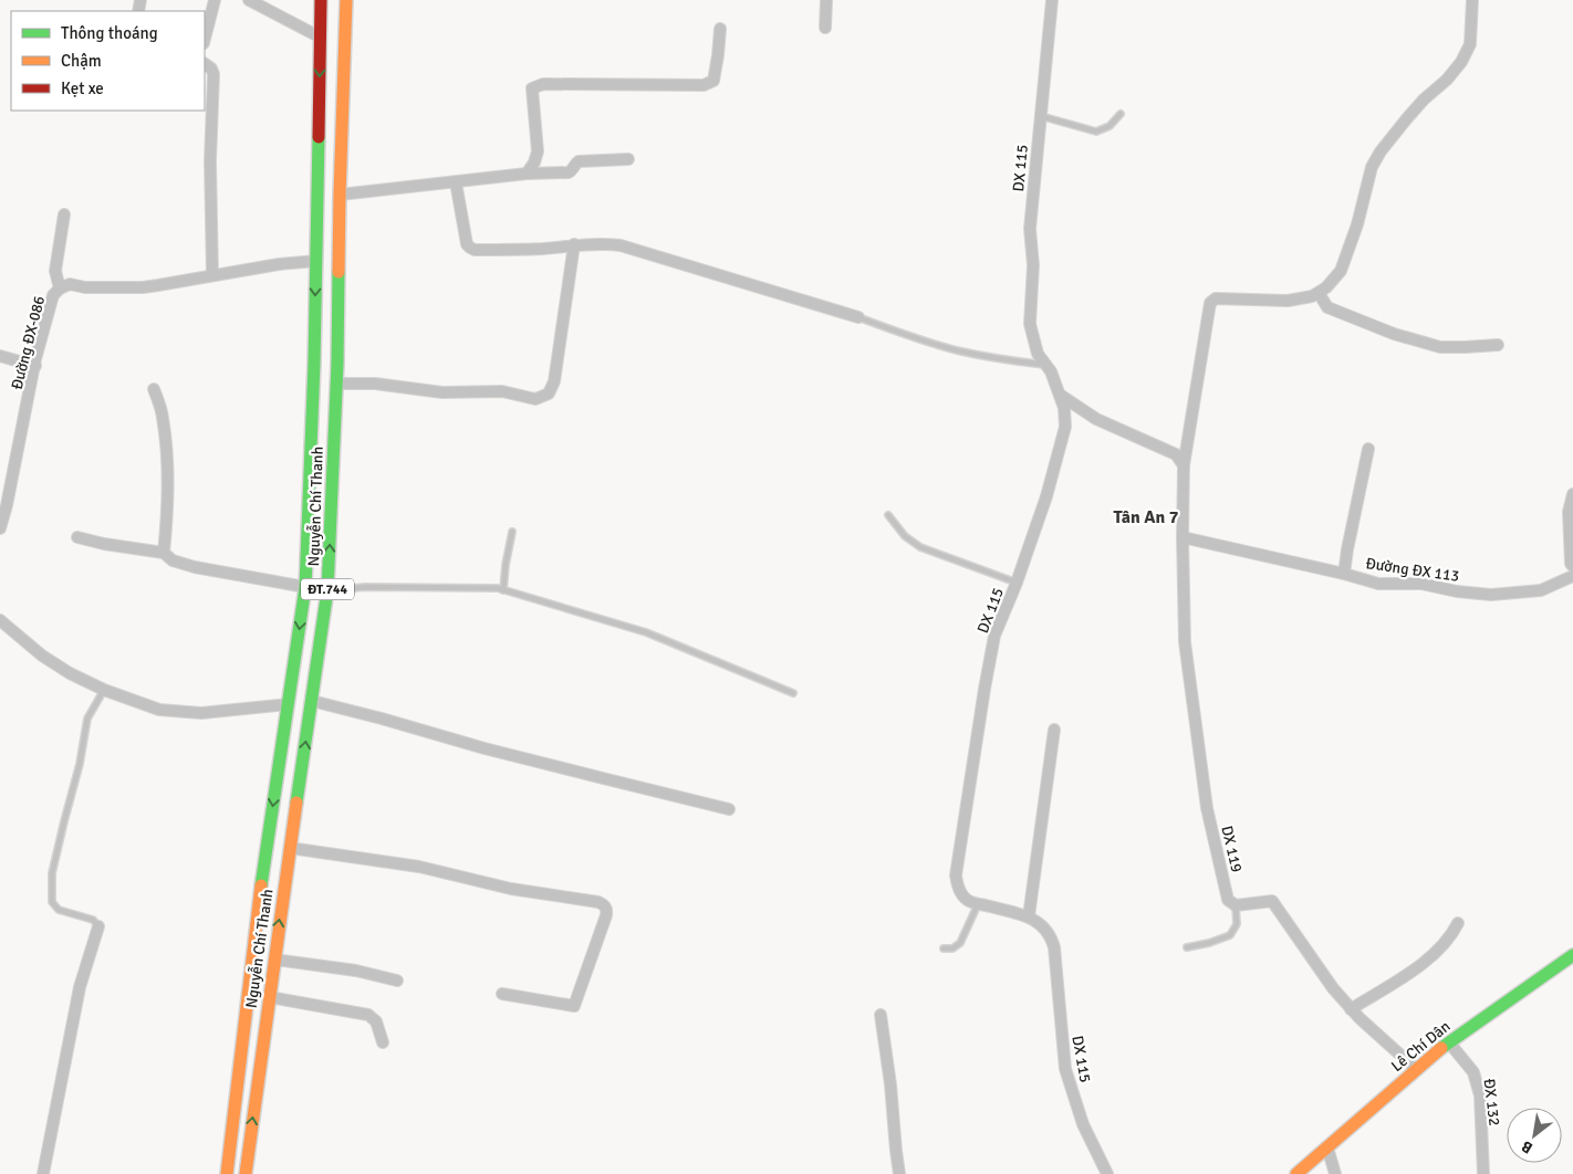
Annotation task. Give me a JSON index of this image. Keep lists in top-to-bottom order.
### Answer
{
  "streets": {
    "main road": ["Nguyễn Chí Thanh", "ĐT.744", "Lê Chí Dân"],
    "street": [
      "DX 115",
      "Đường ĐX-086",
      "Đường ĐX 113",
      "DX 119",
      "ĐX 132"
    ]
  },
  "crossings": [
    ["Đường ĐX-086", "Nguyễn Chí Thanh"],
    ["Đường ĐX 113", "DX 119"],
    ["Lê Chí Dân", "ĐX 132"]
  ],
  "districts": ["Tân An 7"],
  "legend": ["Thông thoáng", "Chậm", "Kẹt xe"],
  "north": "bottom left"
}
